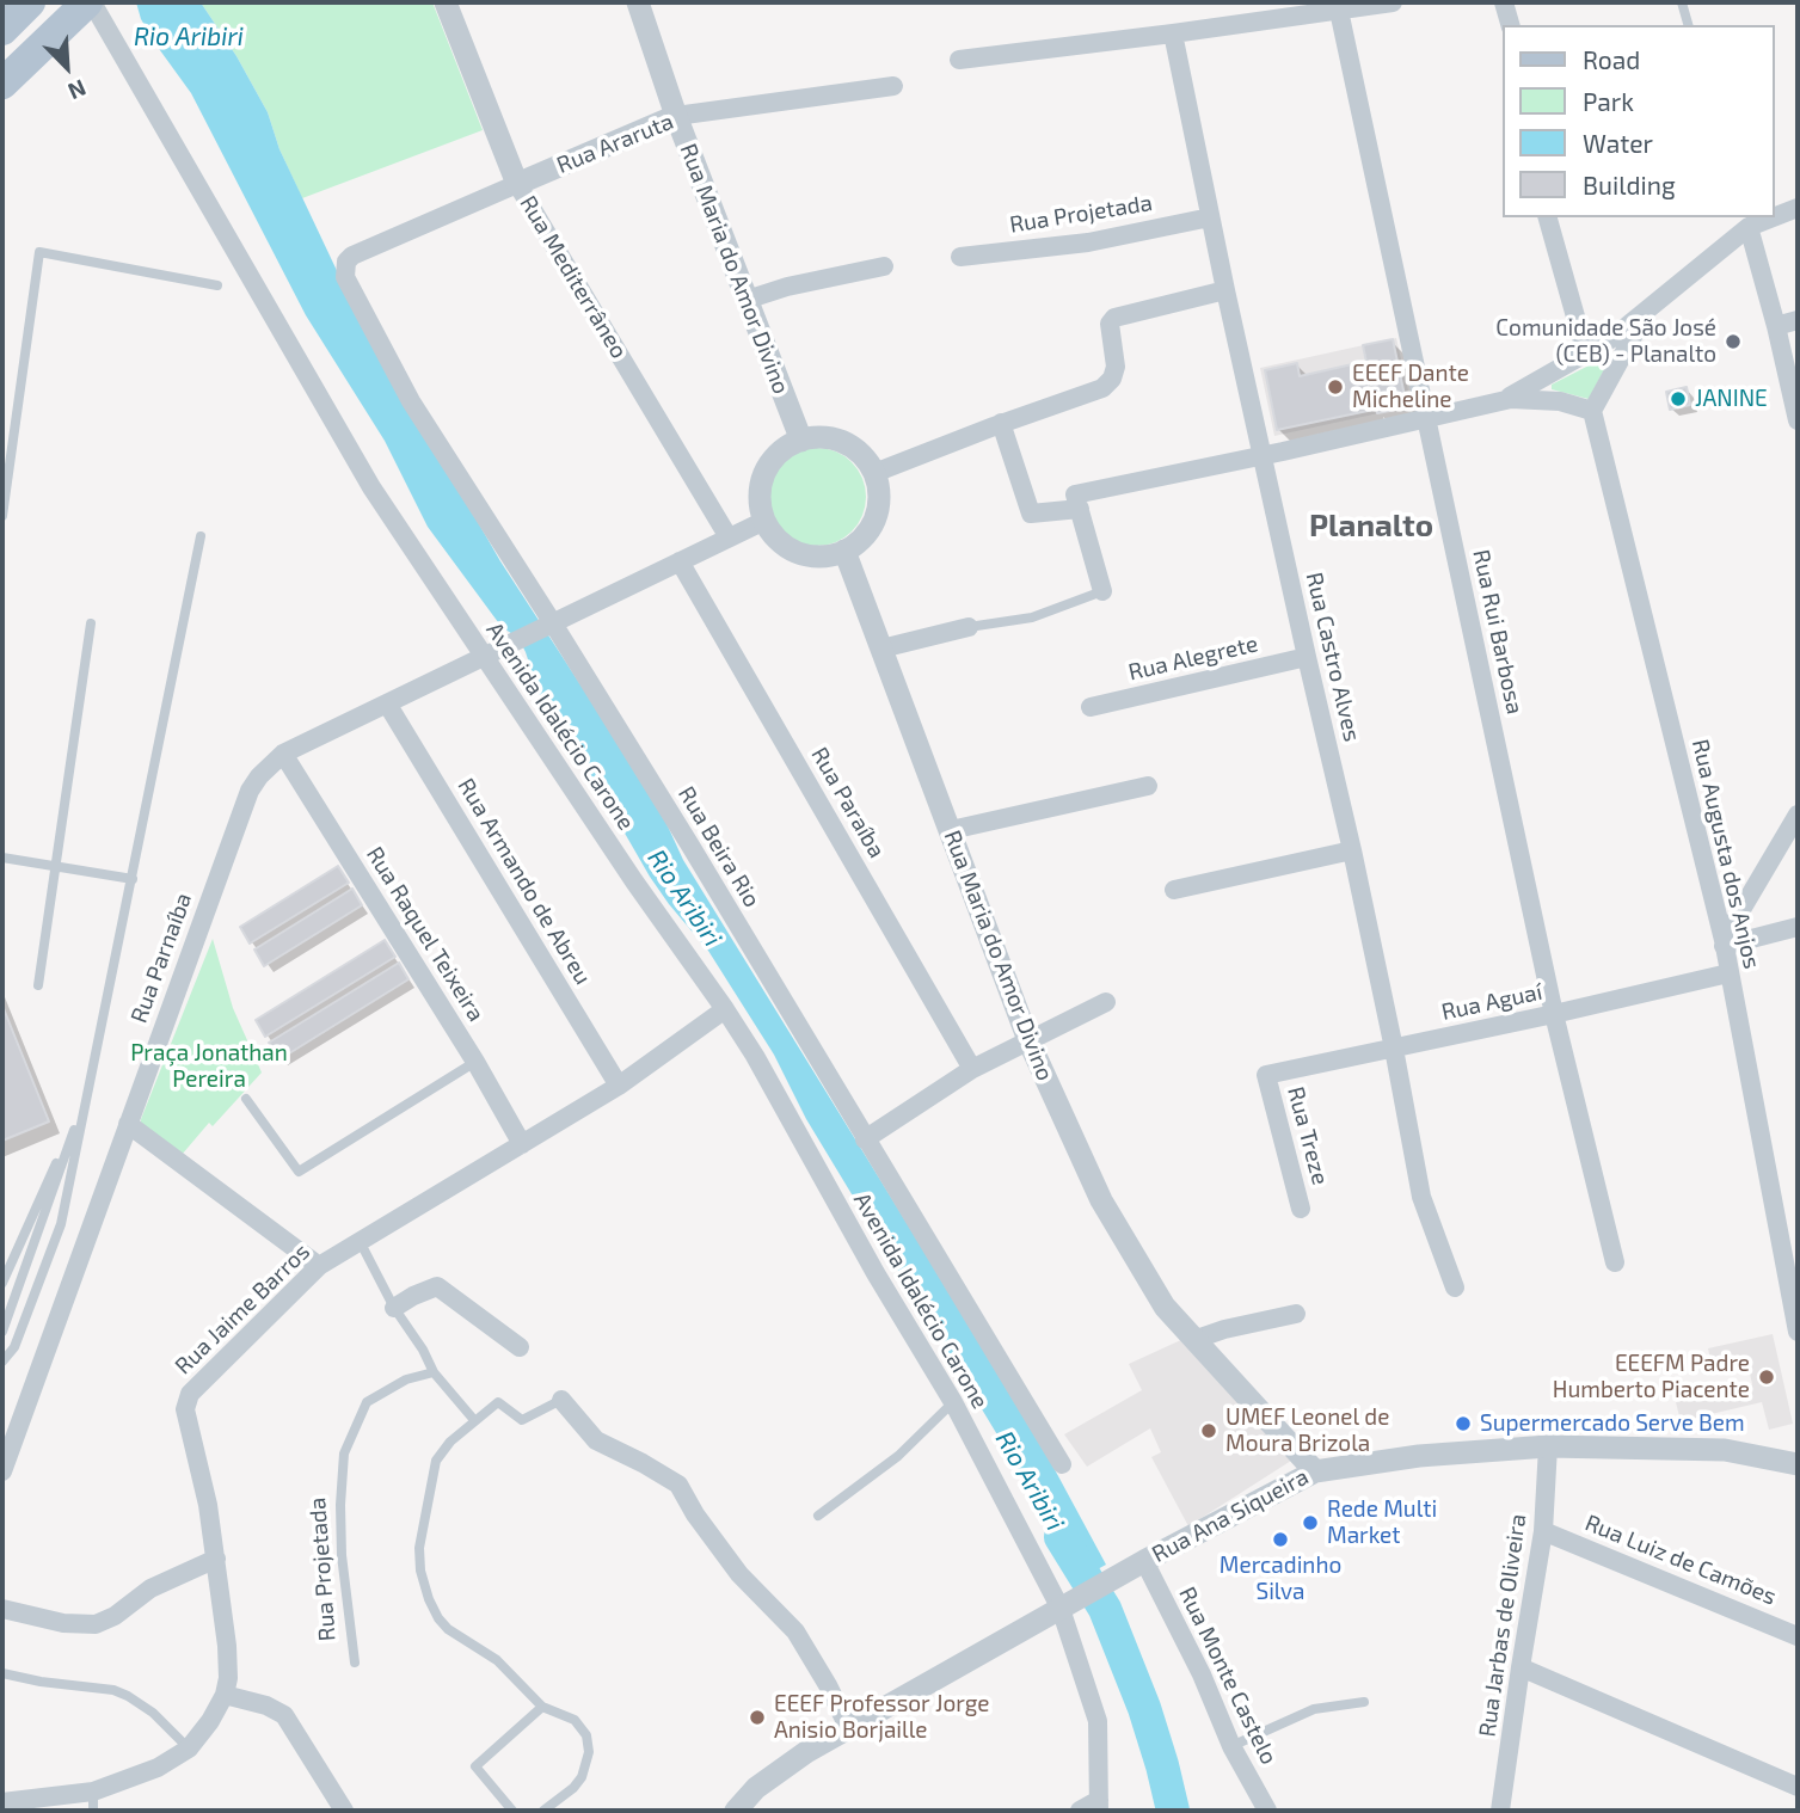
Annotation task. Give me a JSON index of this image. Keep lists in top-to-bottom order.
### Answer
{
  "streets": {
    "street": [
      "Rua Araruta",
      "Rua Projetada",
      "Rua Maria do Amor Divino",
      "Rua Mediterrâneo",
      "Rua Rui Barbosa",
      "Rua Castro Alves",
      "Rua Alegrete",
      "Avenida Idalécio Carone",
      "Rua Paraíba",
      "Rua Beira Rio",
      "Rua Augusta dos Anjos",
      "Rua Armando de Abreu",
      "Rua Raquel Teixeira",
      "Rua Parnaíba",
      "Rua Aguaí",
      "Rua Treze",
      "Rua Jaime Barros",
      "Rua Ana Siqueira",
      "Rua Luiz de Camões",
      "Rua Jarbas de Oliveira",
      "Rua Monte Castelo"
    ]
  },
  "crossings": [
    ["Rua Araruta", "Rua Maria do Amor Divino"],
    ["Rua Araruta", "Rua Mediterrâneo"],
    ["Rua Araruta", "Rua Beira Rio"],
    ["Rua Projetada", "Rua Castro Alves"],
    ["Rua Maria do Amor Divino", "Rua Ana Siqueira"],
    ["Rua Rui Barbosa", "Rua Aguaí"],
    ["Rua Castro Alves", "Rua Alegrete"],
    ["Rua Castro Alves", "Rua Aguaí"],
    ["Avenida Idalécio Carone", "Rua Parnaíba"],
    ["Avenida Idalécio Carone", "Rua Jaime Barros"],
    ["Avenida Idalécio Carone", "Rua Ana Siqueira"],
    ["Rua Beira Rio", "Rua Parnaíba"],
    ["Rua Augusta dos Anjos", "Rua Aguaí"],
    ["Rua Armando de Abreu", "Rua Parnaíba"],
    ["Rua Armando de Abreu", "Rua Jaime Barros"],
    ["Rua Raquel Teixeira", "Rua Parnaíba"],
    ["Rua Raquel Teixeira", "Rua Jaime Barros"],
    ["Rua Aguaí", "Rua Treze"],
    ["Rua Ana Siqueira", "Rua Jarbas de Oliveira"],
    ["Rua Ana Siqueira", "Rua Monte Castelo"],
    ["Rua Luiz de Camões", "Rua Jarbas de Oliveira"]
  ],
  "districts": ["Planalto"],
  "water": ["Rio Aribiri"],
  "parks": ["Praça Jonathan Pereira"],
  "places": [
    "Comunidade São José (CEB) - Planalto",
    "EEEF Dante Micheline",
    "JANINE",
    "EEEFM Padre Humberto Piacente",
    "Supermercado Serve Bem",
    "UMEF Leonel de Moura Brizola",
    "Rede Multi Market",
    "Mercadinho Silva",
    "EEEF Professor Jorge Anisio Borjaille"
  ],
  "legend": [
    "Road",
    "Park",
    "Water",
    "Building"
  ],
  "north": "bottom right"
}
